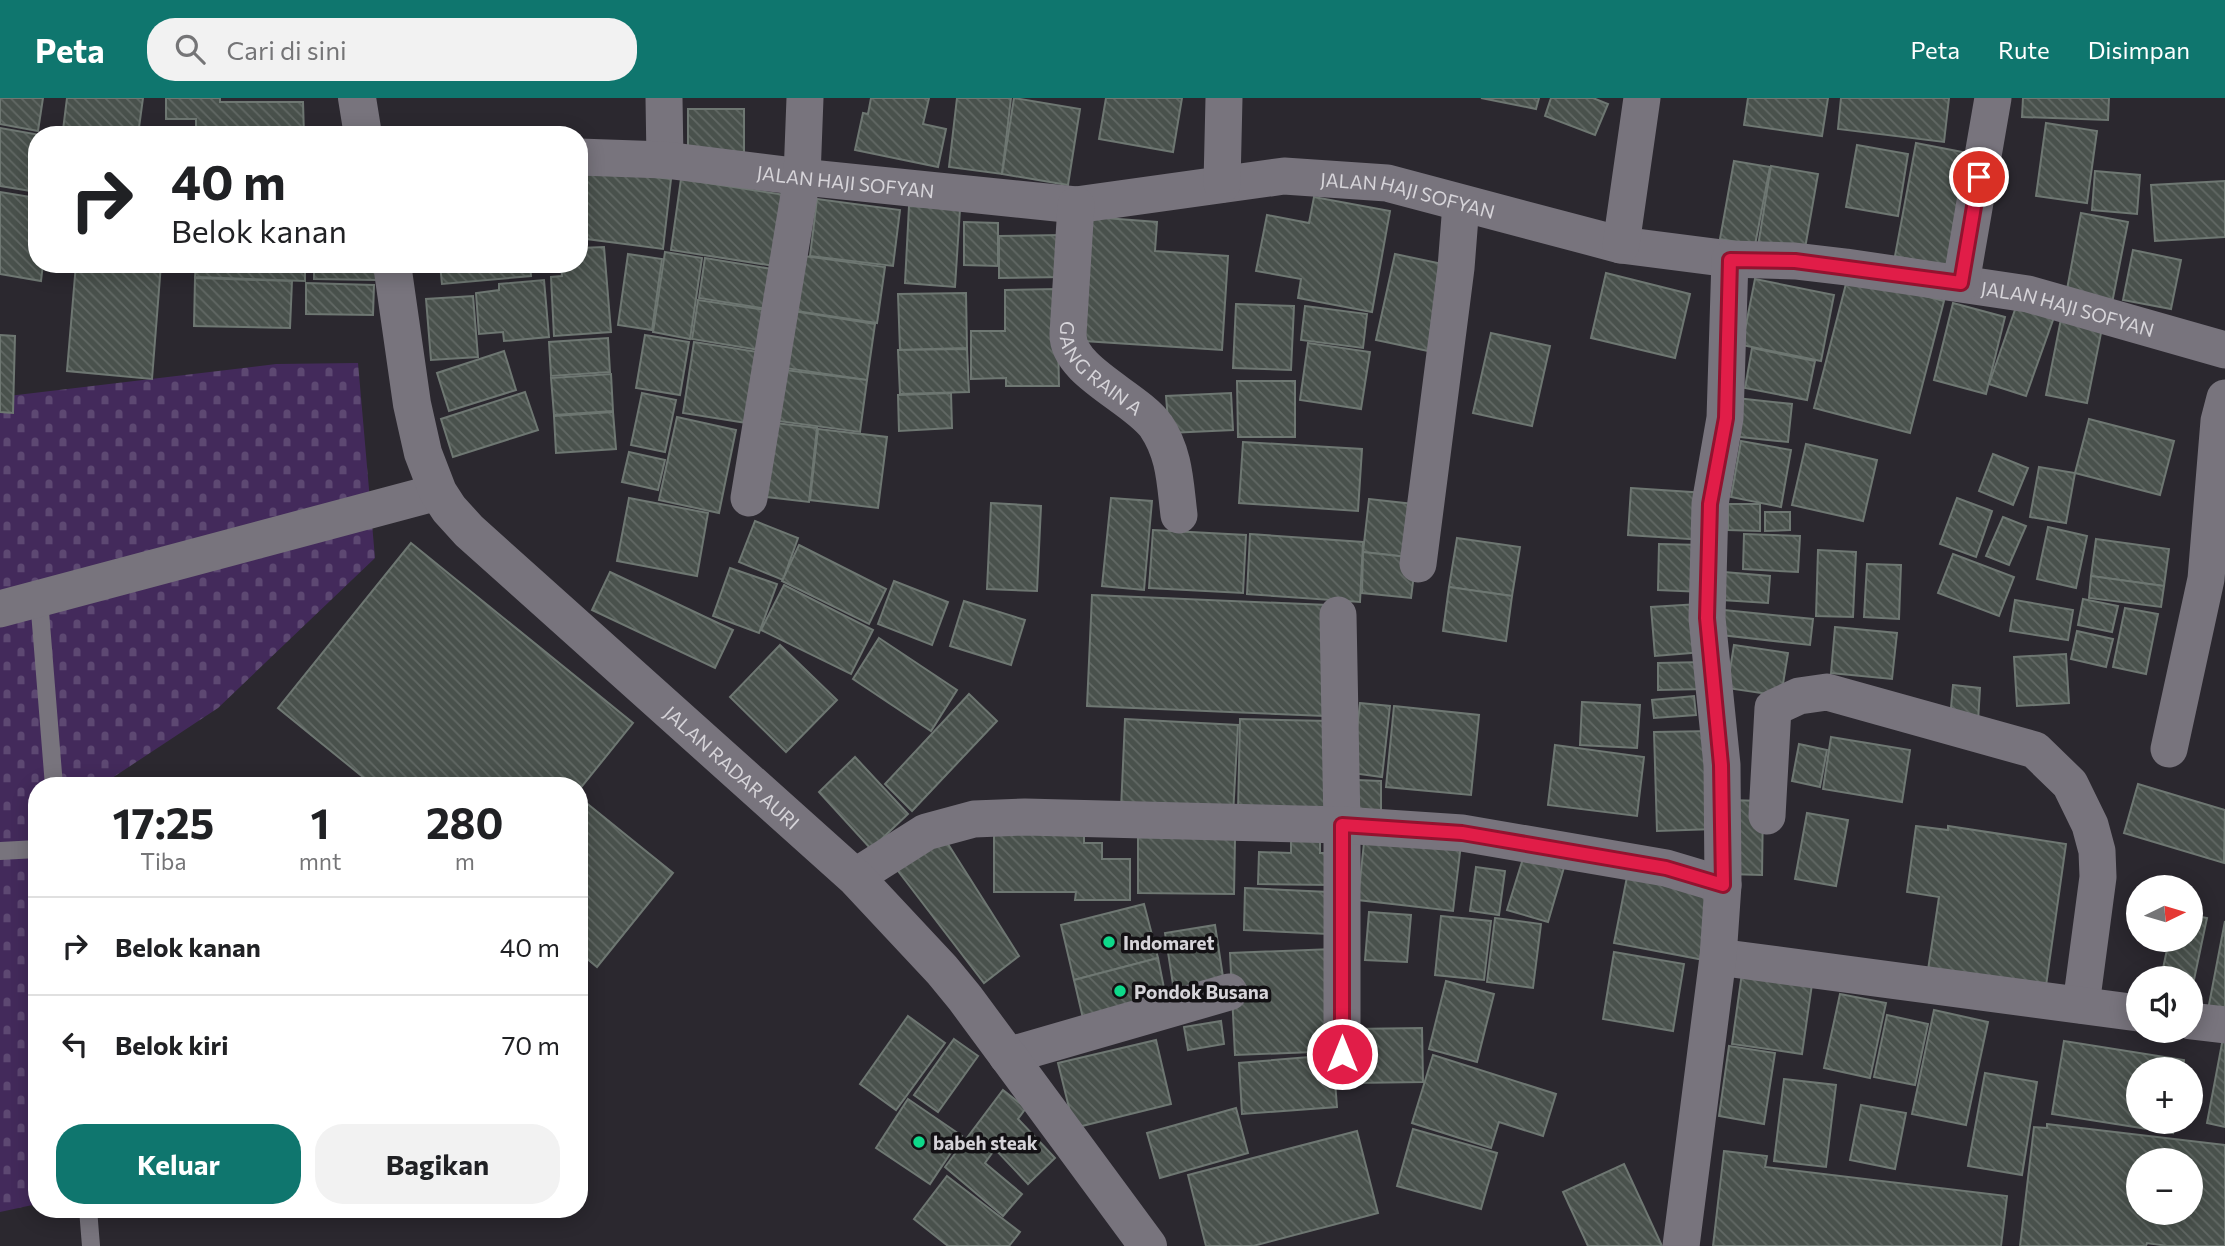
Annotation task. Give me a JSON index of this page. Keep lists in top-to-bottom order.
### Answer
{
  "streets": {
    "main road": ["JALAN RADAR AURI"],
    "street": ["JALAN HAJI SOFYAN", "GANG RAIN A"]
  },
  "crossings": [
    ["JALAN HAJI SOFYAN", "GANG RAIN A"]
  ],
  "places": ["Indomaret", "Pondok Busana", "babeh steak"],
  "north": "right",
  "page": {
    "header": "Peta",
    "search": "Cari di sini",
    "nav": ["Peta", "Rute", "Disimpan"],
    "turn": ["40 m", "Belok kanan"],
    "eta": [
      "17:25",
      "Tiba",
      "1",
      "mnt",
      "280",
      "m"
    ],
    "map_buttons": ["+", "−"],
    "list": [
      {
        "name": "Belok kanan",
        "value": "40 m"
      },
      {
        "name": "Belok kiri",
        "value": "70 m"
      }
    ],
    "buttons": ["Keluar", "Bagikan"]
  }
}
